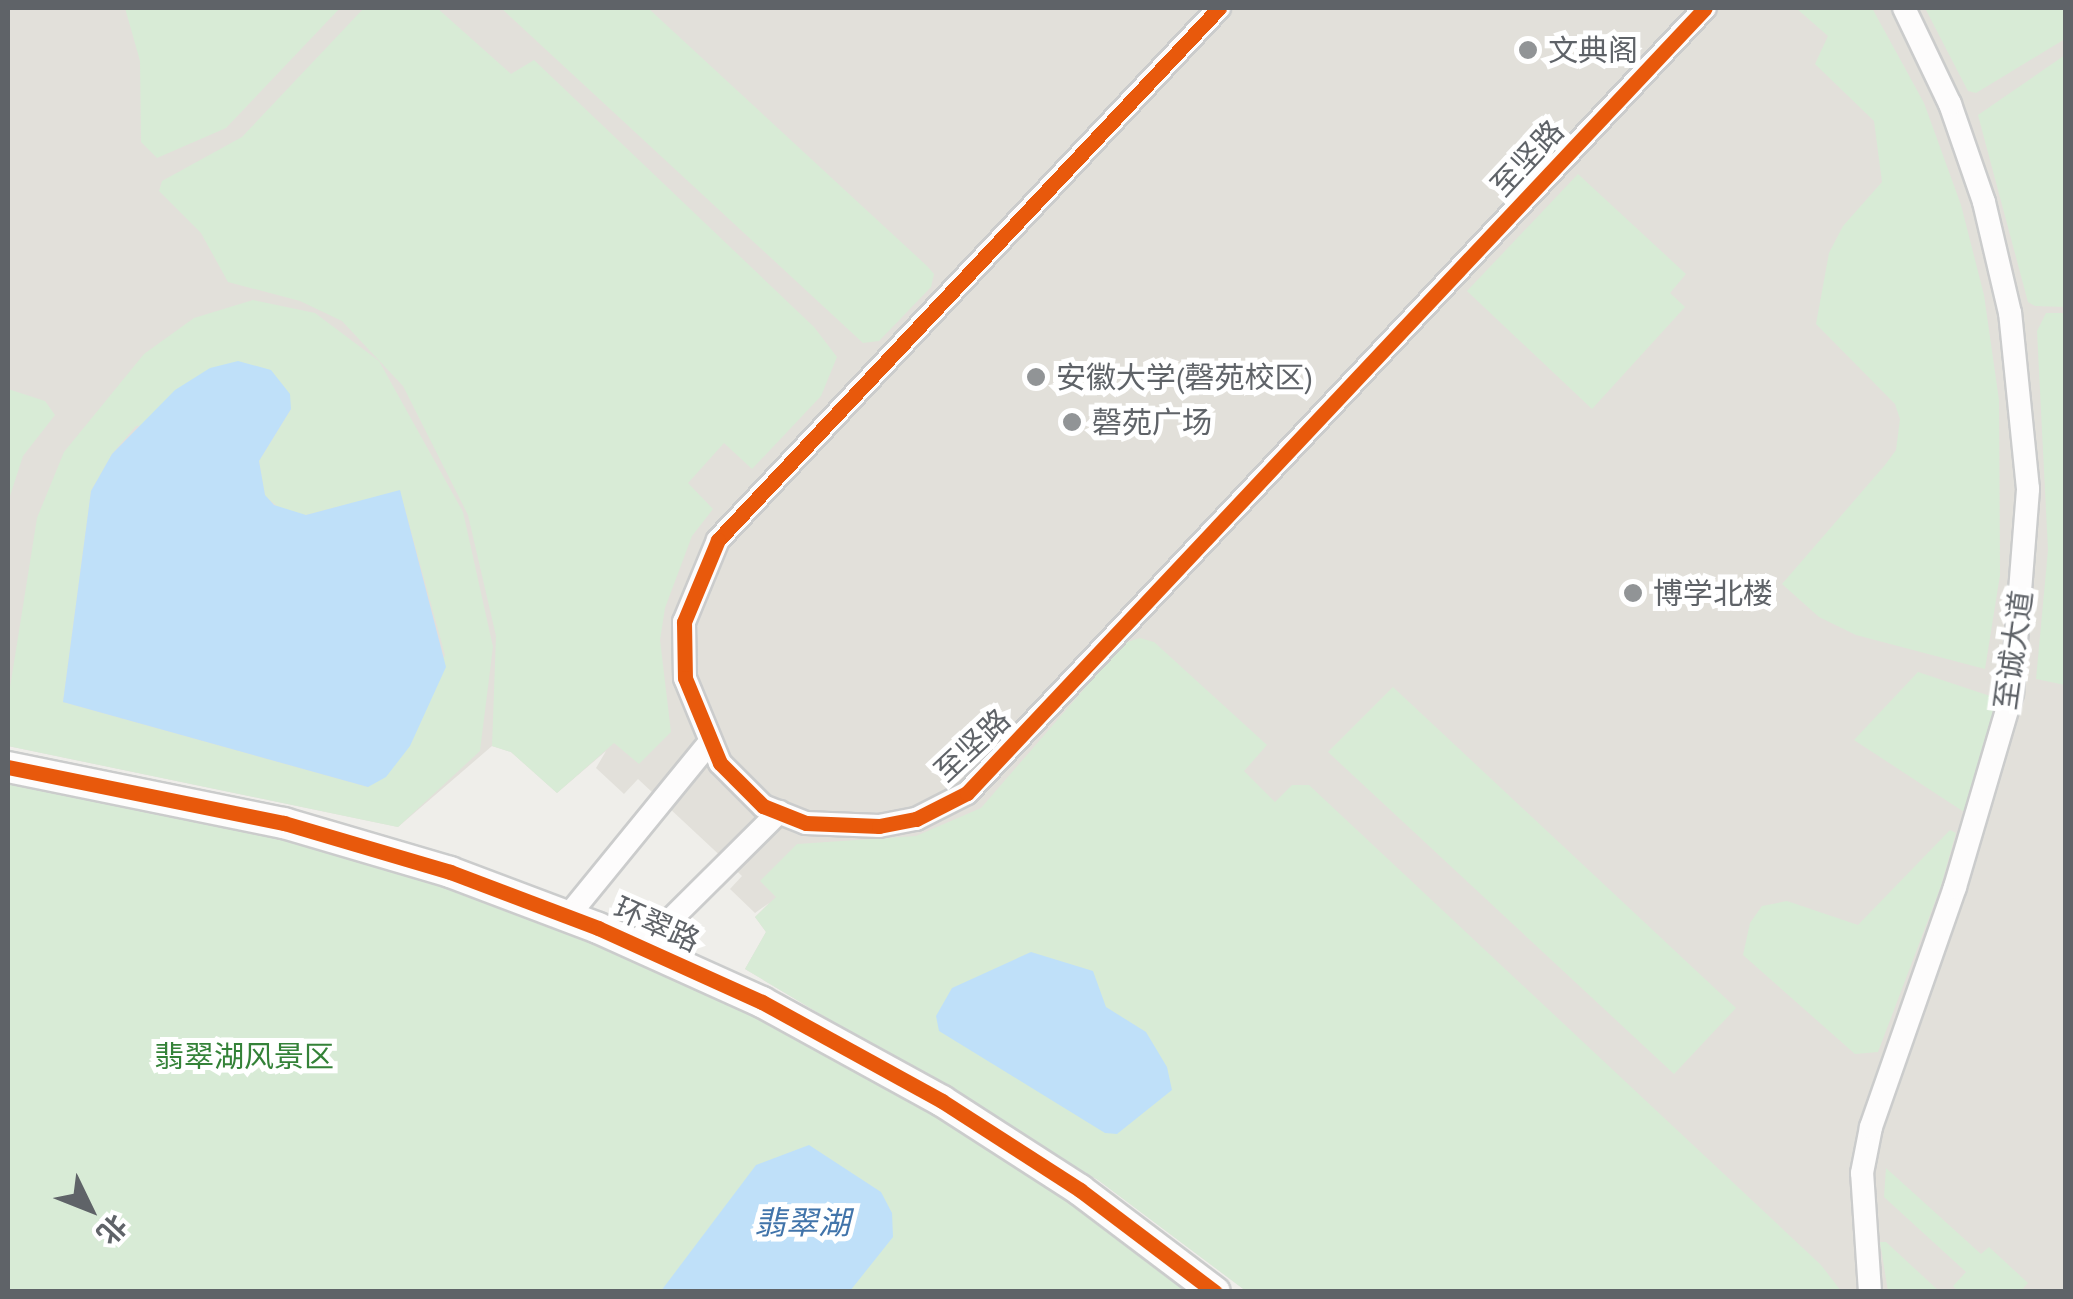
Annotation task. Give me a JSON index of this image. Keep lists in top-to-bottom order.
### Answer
{
  "streets": {
    "street": ["至坚路", "至诚大道", "环翠路"]
  },
  "water": ["翡翠湖"],
  "parks": ["翡翠湖风景区"],
  "places": [
    "文典阁",
    "安徽大学(磬苑校区)",
    "磬苑广场",
    "博学北楼"
  ],
  "north": "bottom right"
}
